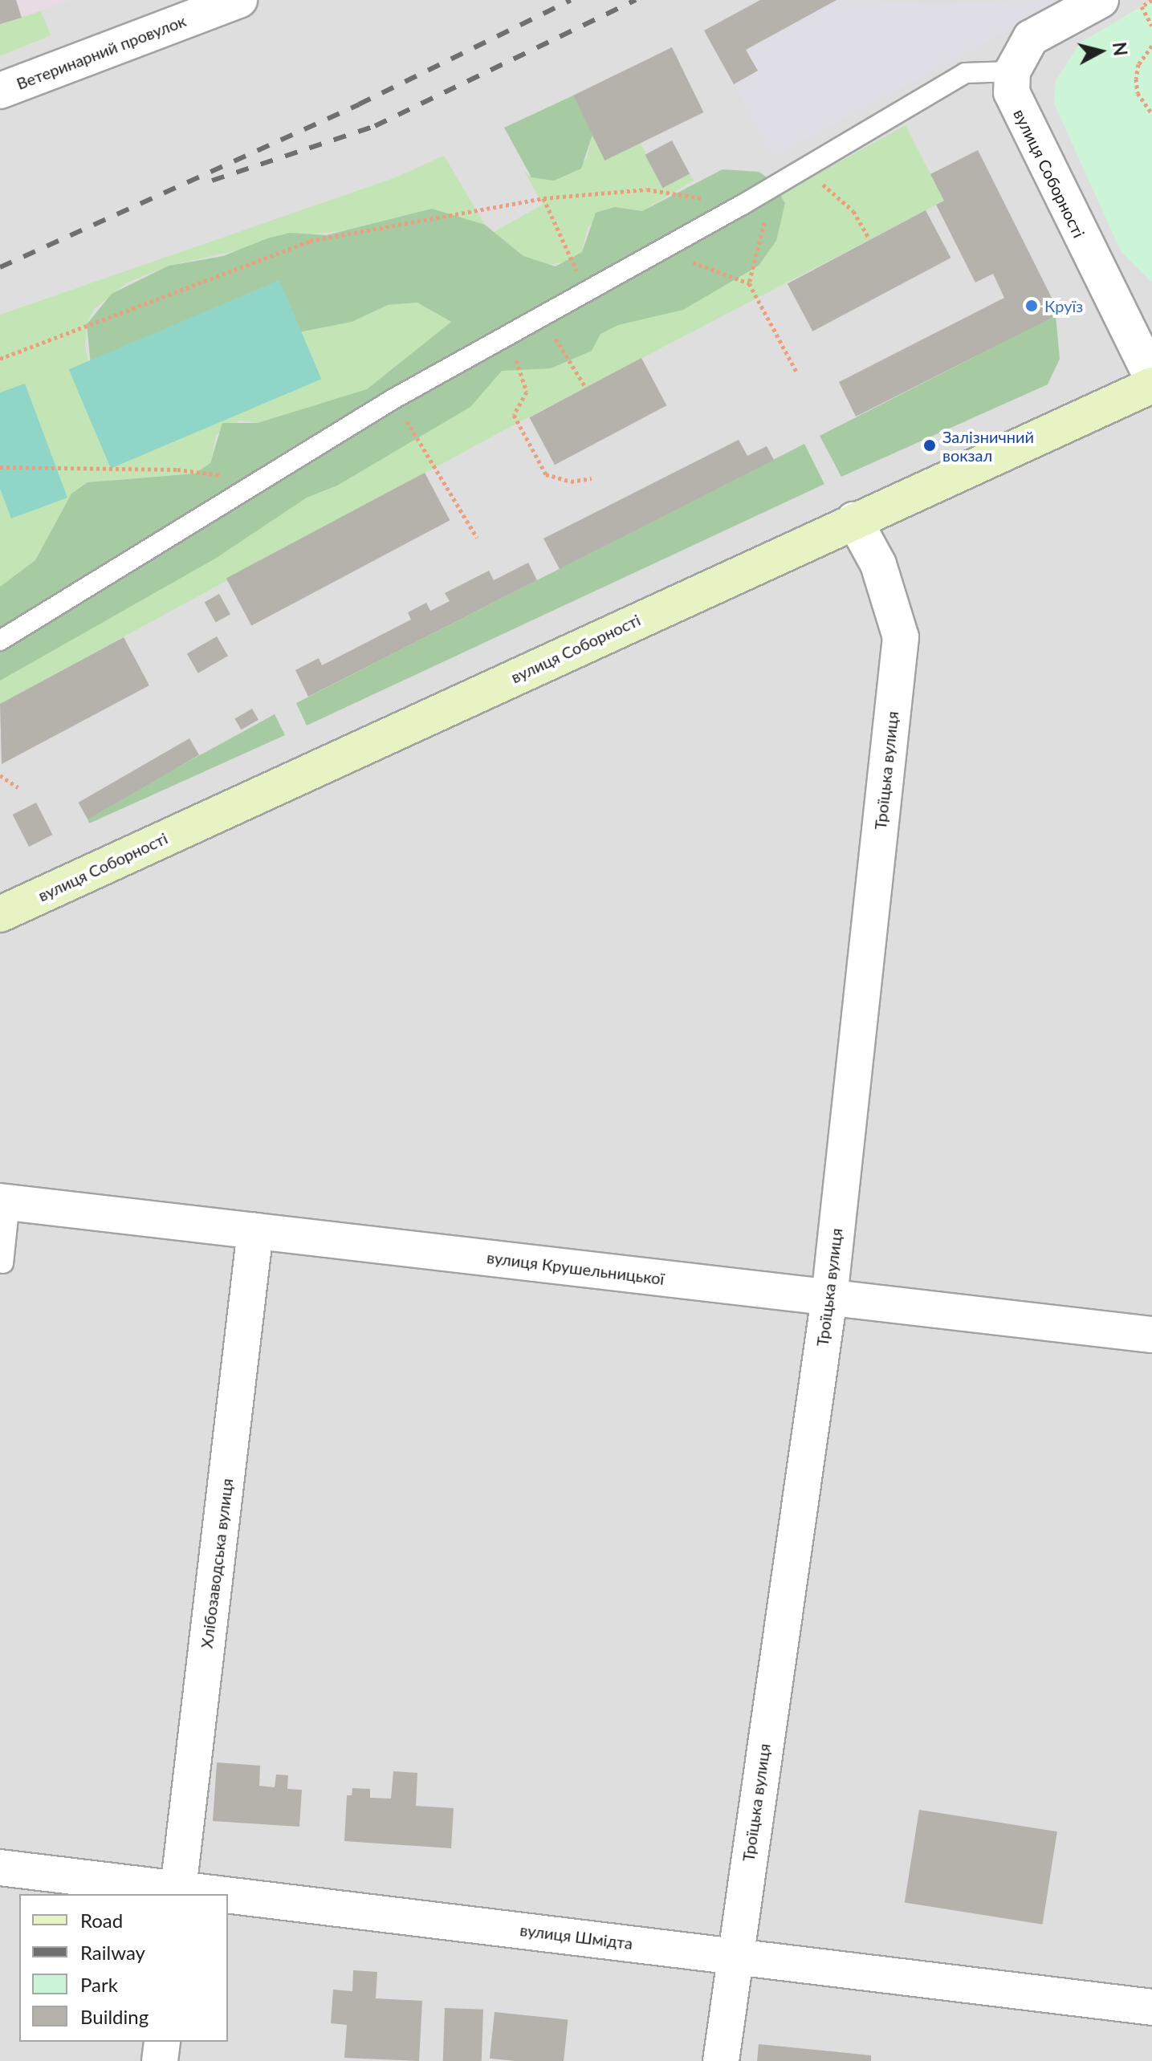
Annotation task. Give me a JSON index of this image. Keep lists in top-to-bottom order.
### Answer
{
  "streets": {
    "main road": ["вулиця Соборності"],
    "street": [
      "Ветеринарний провулок",
      "Троїцька вулиця",
      "вулиця Крушельницької",
      "Хлібозаводська вулиця",
      "вулиця Шмідта"
    ]
  },
  "crossings": [
    ["вулиця Соборності", "Троїцька вулиця"],
    ["Троїцька вулиця", "вулиця Крушельницької"],
    ["Троїцька вулиця", "вулиця Шмідта"],
    ["вулиця Крушельницької", "Хлібозаводська вулиця"],
    ["Хлібозаводська вулиця", "вулиця Шмідта"]
  ],
  "places": ["Круїз", "Залізничний вокзал"],
  "legend": [
    "Road",
    "Railway",
    "Park",
    "Building"
  ],
  "north": "right"
}
